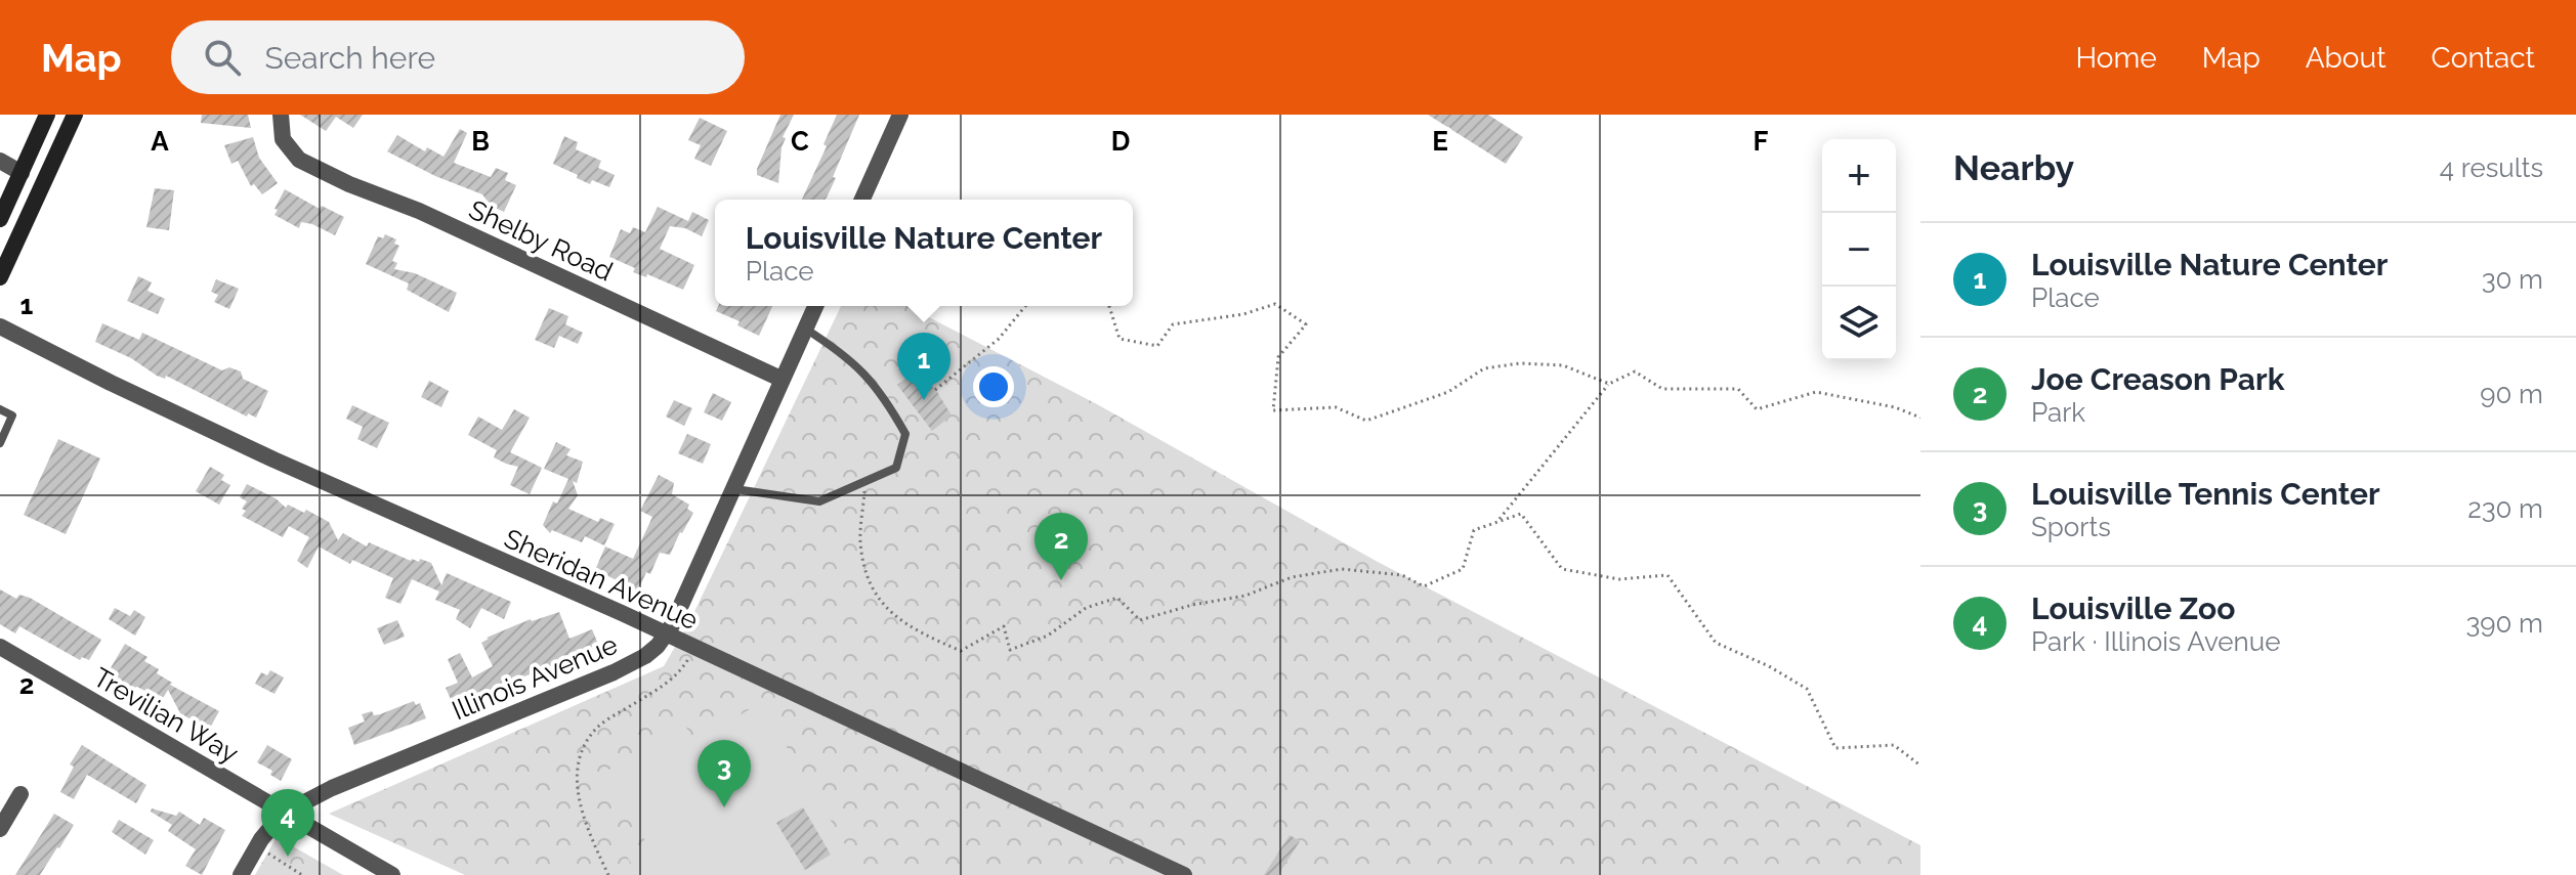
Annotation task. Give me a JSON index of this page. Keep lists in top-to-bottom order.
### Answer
{
  "streets": {
    "street": [
      "Shelby Road",
      "Sheridan Avenue",
      "Illinois Avenue",
      "Trevilian Way"
    ]
  },
  "crossings": [
    ["Shelby Road", "Illinois Avenue"],
    ["Sheridan Avenue", "Illinois Avenue"],
    ["Illinois Avenue", "Trevilian Way"]
  ],
  "page": {
    "header": "Map",
    "search": "Search here",
    "nav": [
      "Home",
      "Map",
      "About",
      "Contact"
    ],
    "heading": ["Nearby", "4 results"],
    "map_buttons": ["+", "−"],
    "popup": ["Louisville Nature Center", "Place"],
    "list": [
      {
        "mark": "1",
        "name": "Louisville Nature Center",
        "note": "Place",
        "value": "30 m"
      },
      {
        "mark": "2",
        "name": "Joe Creason Park",
        "note": "Park",
        "value": "90 m"
      },
      {
        "mark": "3",
        "name": "Louisville Tennis Center",
        "note": "Sports",
        "value": "230 m"
      },
      {
        "mark": "4",
        "name": "Louisville Zoo",
        "note": "Park · Illinois Avenue",
        "value": "390 m"
      }
    ],
    "pins": [
      "1",
      "2",
      "3",
      "4"
    ]
  },
  "grid": {
    "columns": [
      "A",
      "B",
      "C",
      "D",
      "E",
      "F"
    ],
    "rows": ["1", "2"]
  }
}
